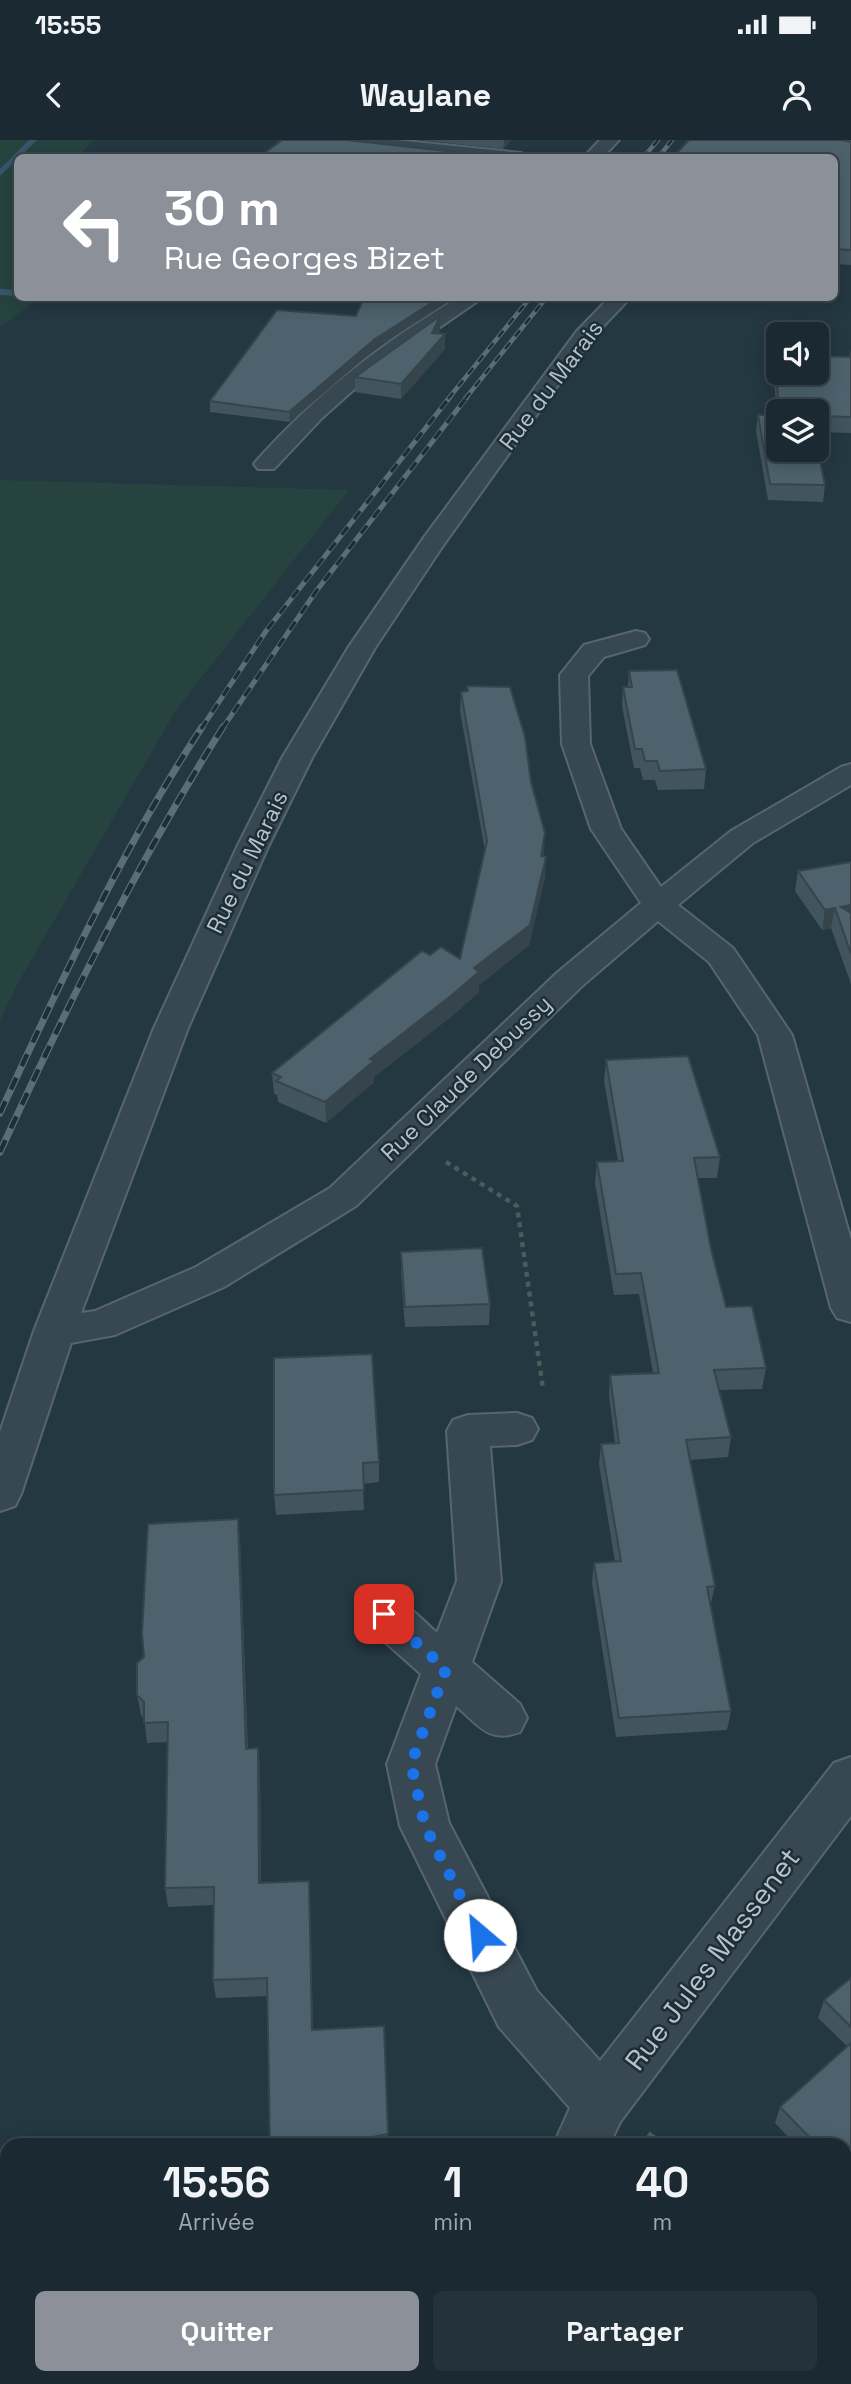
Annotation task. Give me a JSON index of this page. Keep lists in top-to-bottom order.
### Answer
{
  "streets": {
    "street": ["Rue du Marais", "Rue Claude Debussy", "Rue Jules Massenet"]
  },
  "crossings": [
    ["Rue du Marais", "Rue Claude Debussy"]
  ],
  "page": {
    "status": "15:55",
    "header": "Waylane",
    "turn": ["30 m", "Rue Georges Bizet"],
    "eta": [
      "15:56",
      "Arrivée",
      "1",
      "min",
      "40",
      "m"
    ],
    "buttons": ["Quitter", "Partager"]
  }
}
